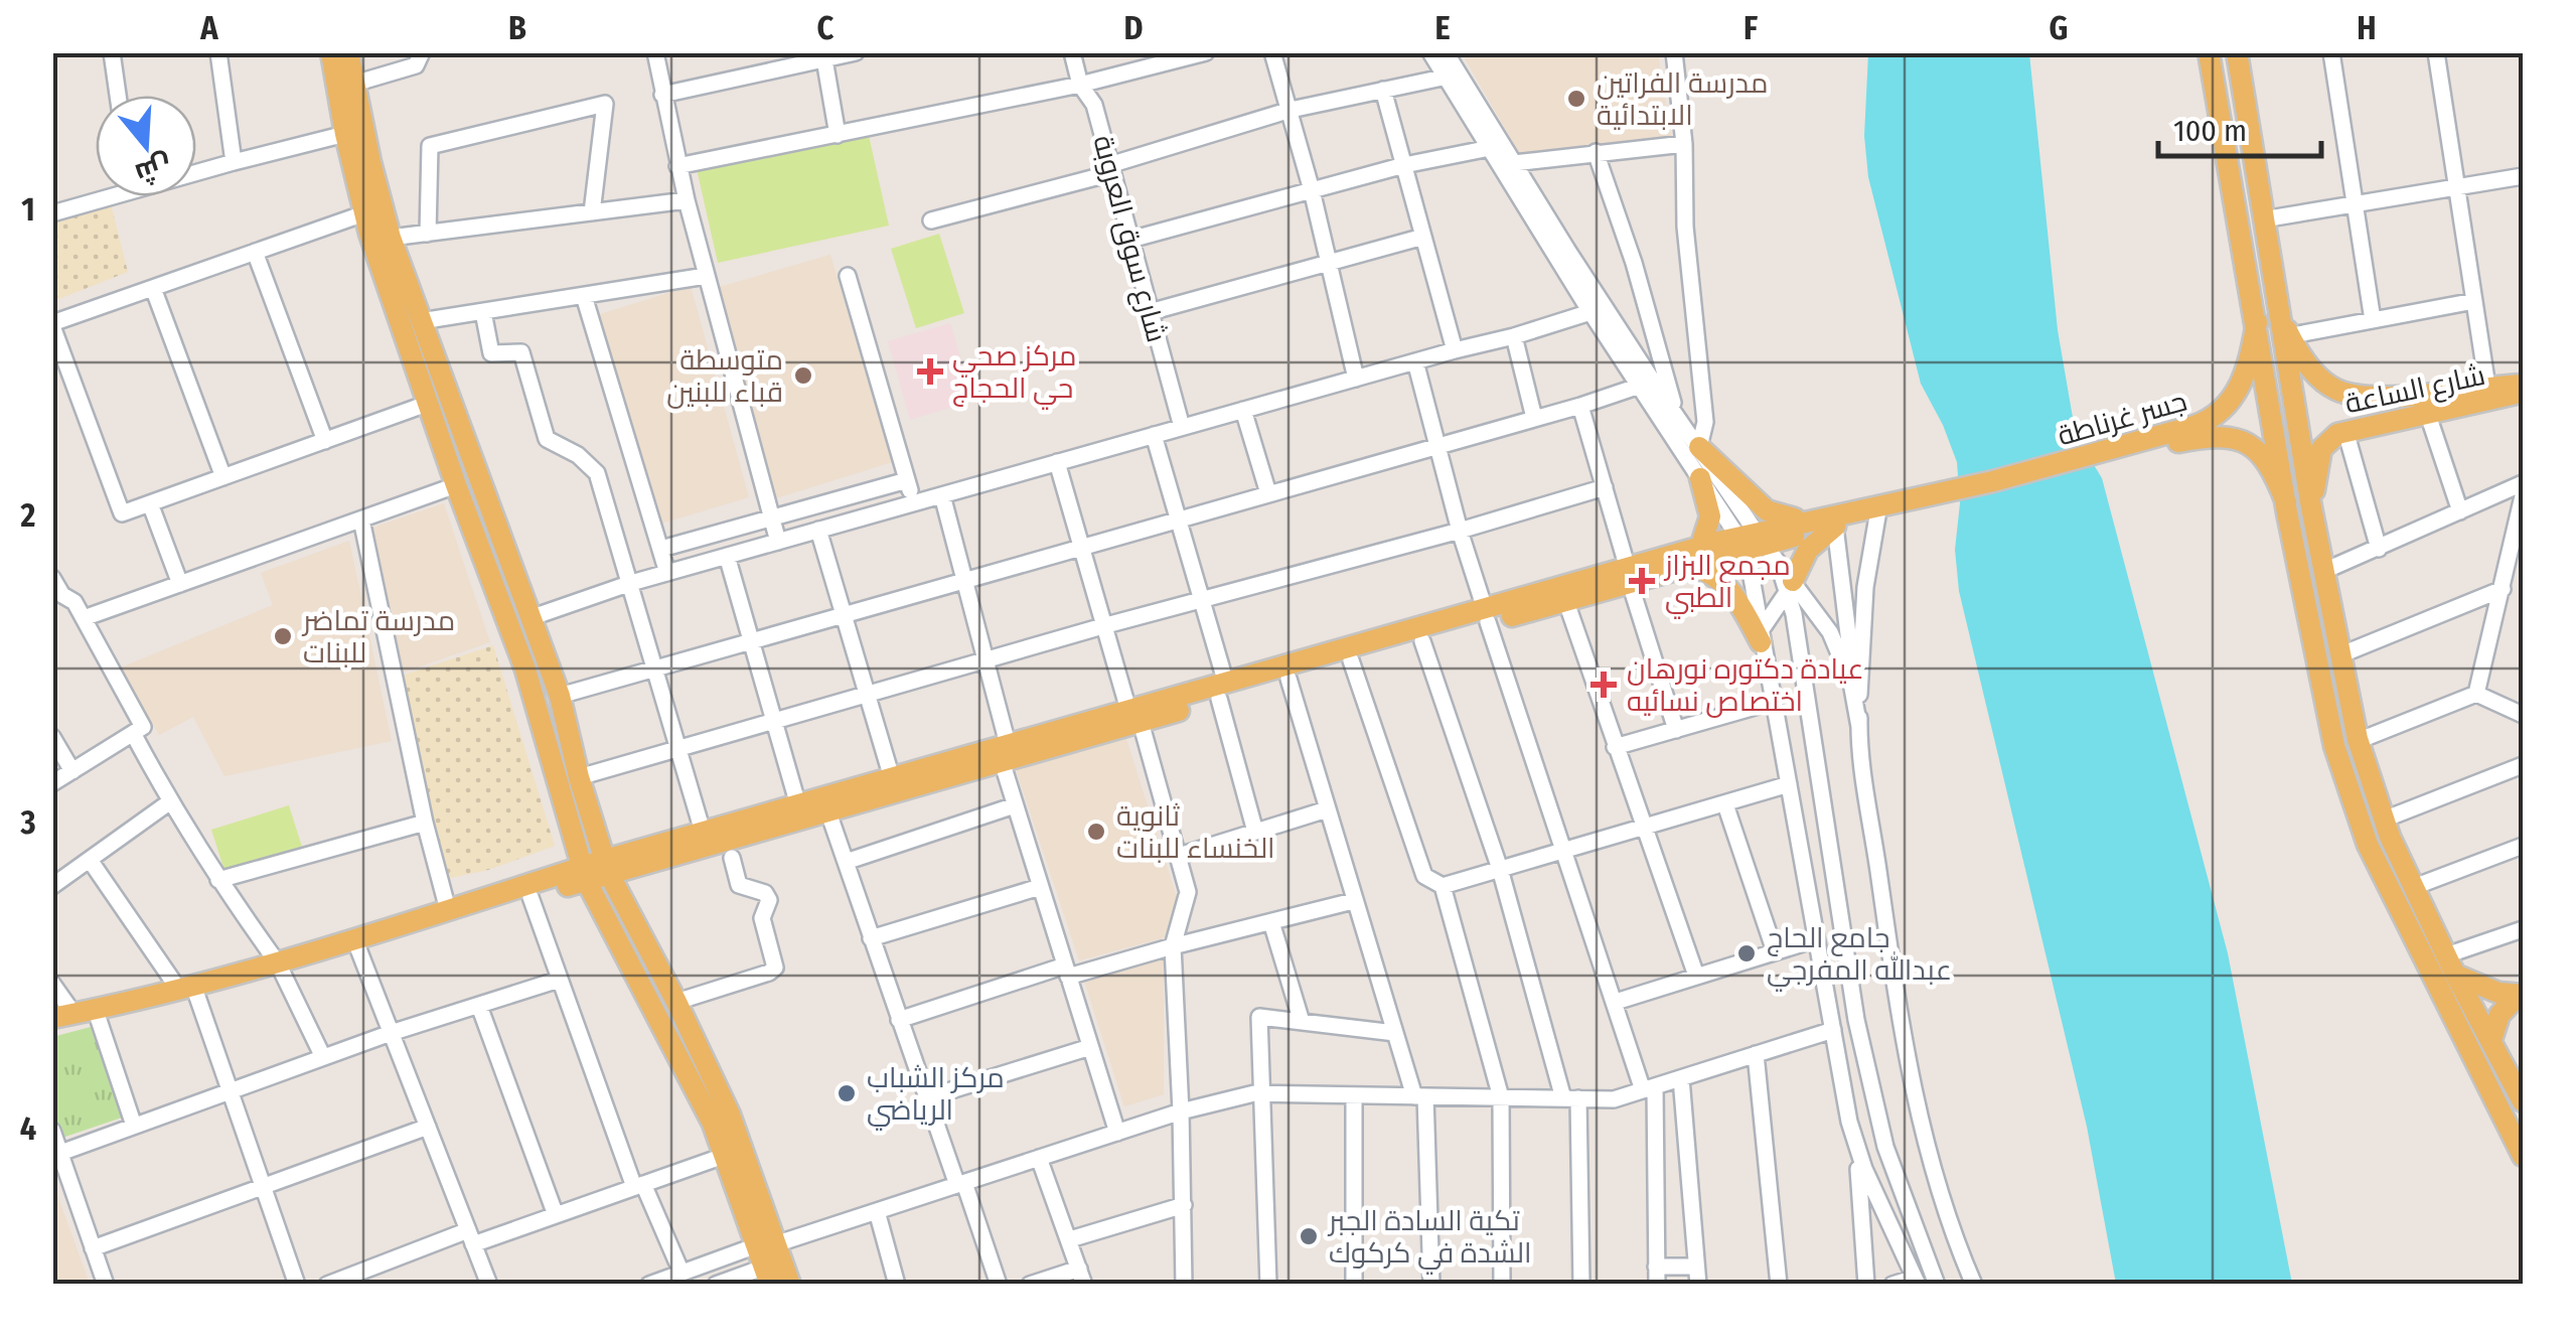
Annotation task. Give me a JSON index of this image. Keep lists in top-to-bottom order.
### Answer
{
  "streets": {
    "main road": ["شارع الساعة", "جسر غرناطة"],
    "street": ["شارع سوق العروبة"]
  },
  "places": {
    "other": [
      "مدرسة الفراتين الابتدائية",
      "متوسطة قباء للبنين",
      "مدرسة تماضر للبنات",
      "ثانوية الخنساء للبنات",
      "جامع الحاج عبدالله المفرجي",
      "مركز الشباب الرياضي",
      "تكية السادة الجبر الشدة في كركوك"
    ],
    "health": ["مركز صحي حي الحجاج", "مجمع البزاز الطبي", "عيادة دكتوره نورهان اختصاص نسائيه"]
  },
  "scale_bar": "100 m",
  "north": "bottom",
  "grid": {
    "columns": [
      "A",
      "B",
      "C",
      "D",
      "E",
      "F",
      "G",
      "H"
    ],
    "rows": [
      "1",
      "2",
      "3",
      "4"
    ]
  }
}
